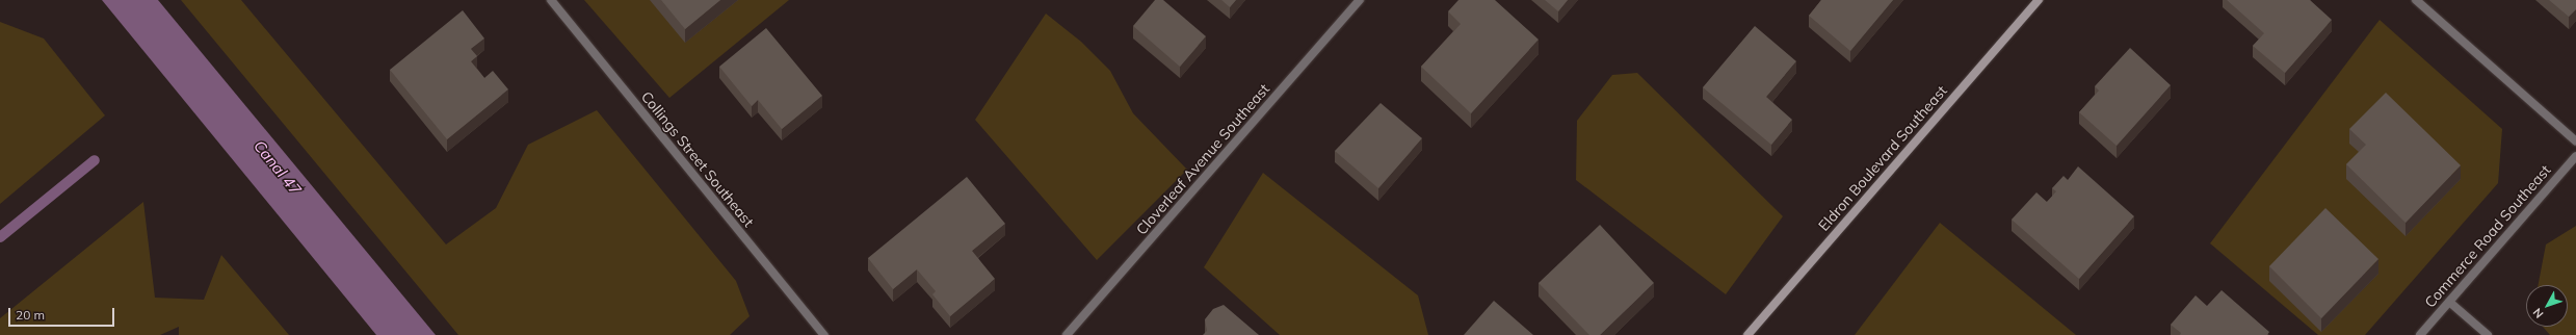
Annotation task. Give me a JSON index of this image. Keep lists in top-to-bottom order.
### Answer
{
  "streets": {
    "street": [
      "Eldron Boulevard Southeast",
      "Collings Street Southeast",
      "Cloverleaf Avenue Southeast",
      "Commerce Road Southeast"
    ]
  },
  "water": ["Canal 47"],
  "scale_bar": "20 m",
  "north": "bottom left"
}
